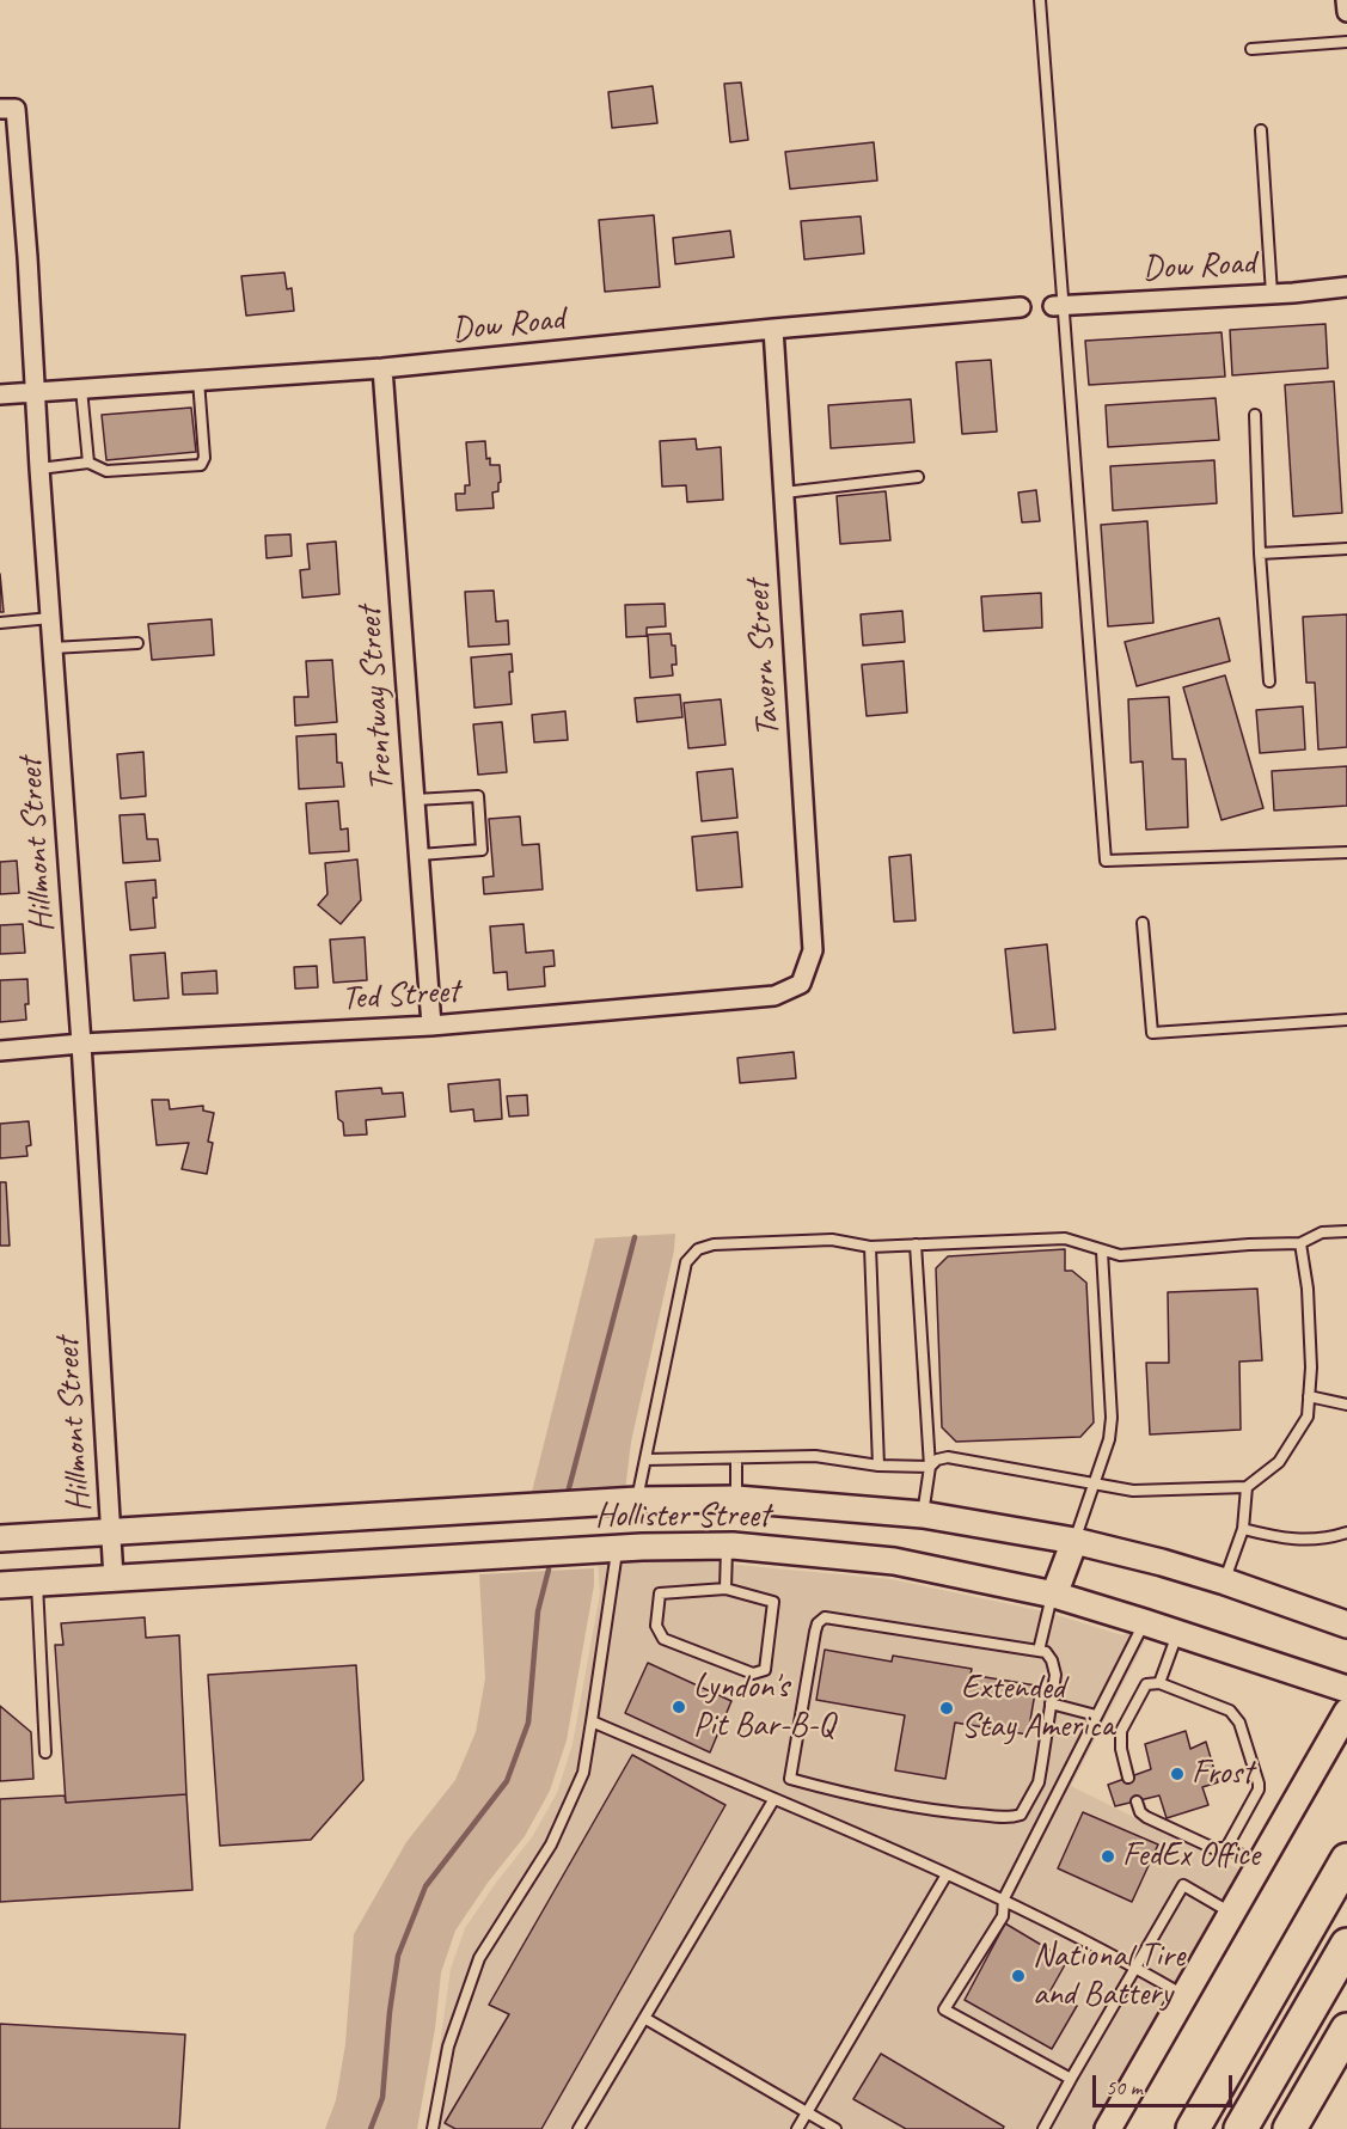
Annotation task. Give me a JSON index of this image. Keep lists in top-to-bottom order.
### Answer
{
  "streets": {
    "main road": ["Hollister Street"],
    "street": [
      "Dow Road",
      "Tavern Street",
      "Trentway Street",
      "Hillmont Street",
      "Ted Street"
    ]
  },
  "crossings": [
    ["Dow Road", "Tavern Street"],
    ["Dow Road", "Trentway Street"],
    ["Dow Road", "Hillmont Street"],
    ["Tavern Street", "Ted Street"],
    ["Trentway Street", "Ted Street"],
    ["Hillmont Street", "Ted Street"],
    ["Hillmont Street", "Hollister Street"]
  ],
  "places": [
    "Lyndon's Pit Bar-B-Q",
    "Extended Stay America",
    "Frost",
    "FedEx Office",
    "National Tire and Battery"
  ],
  "scale_bar": "50 m"
}
